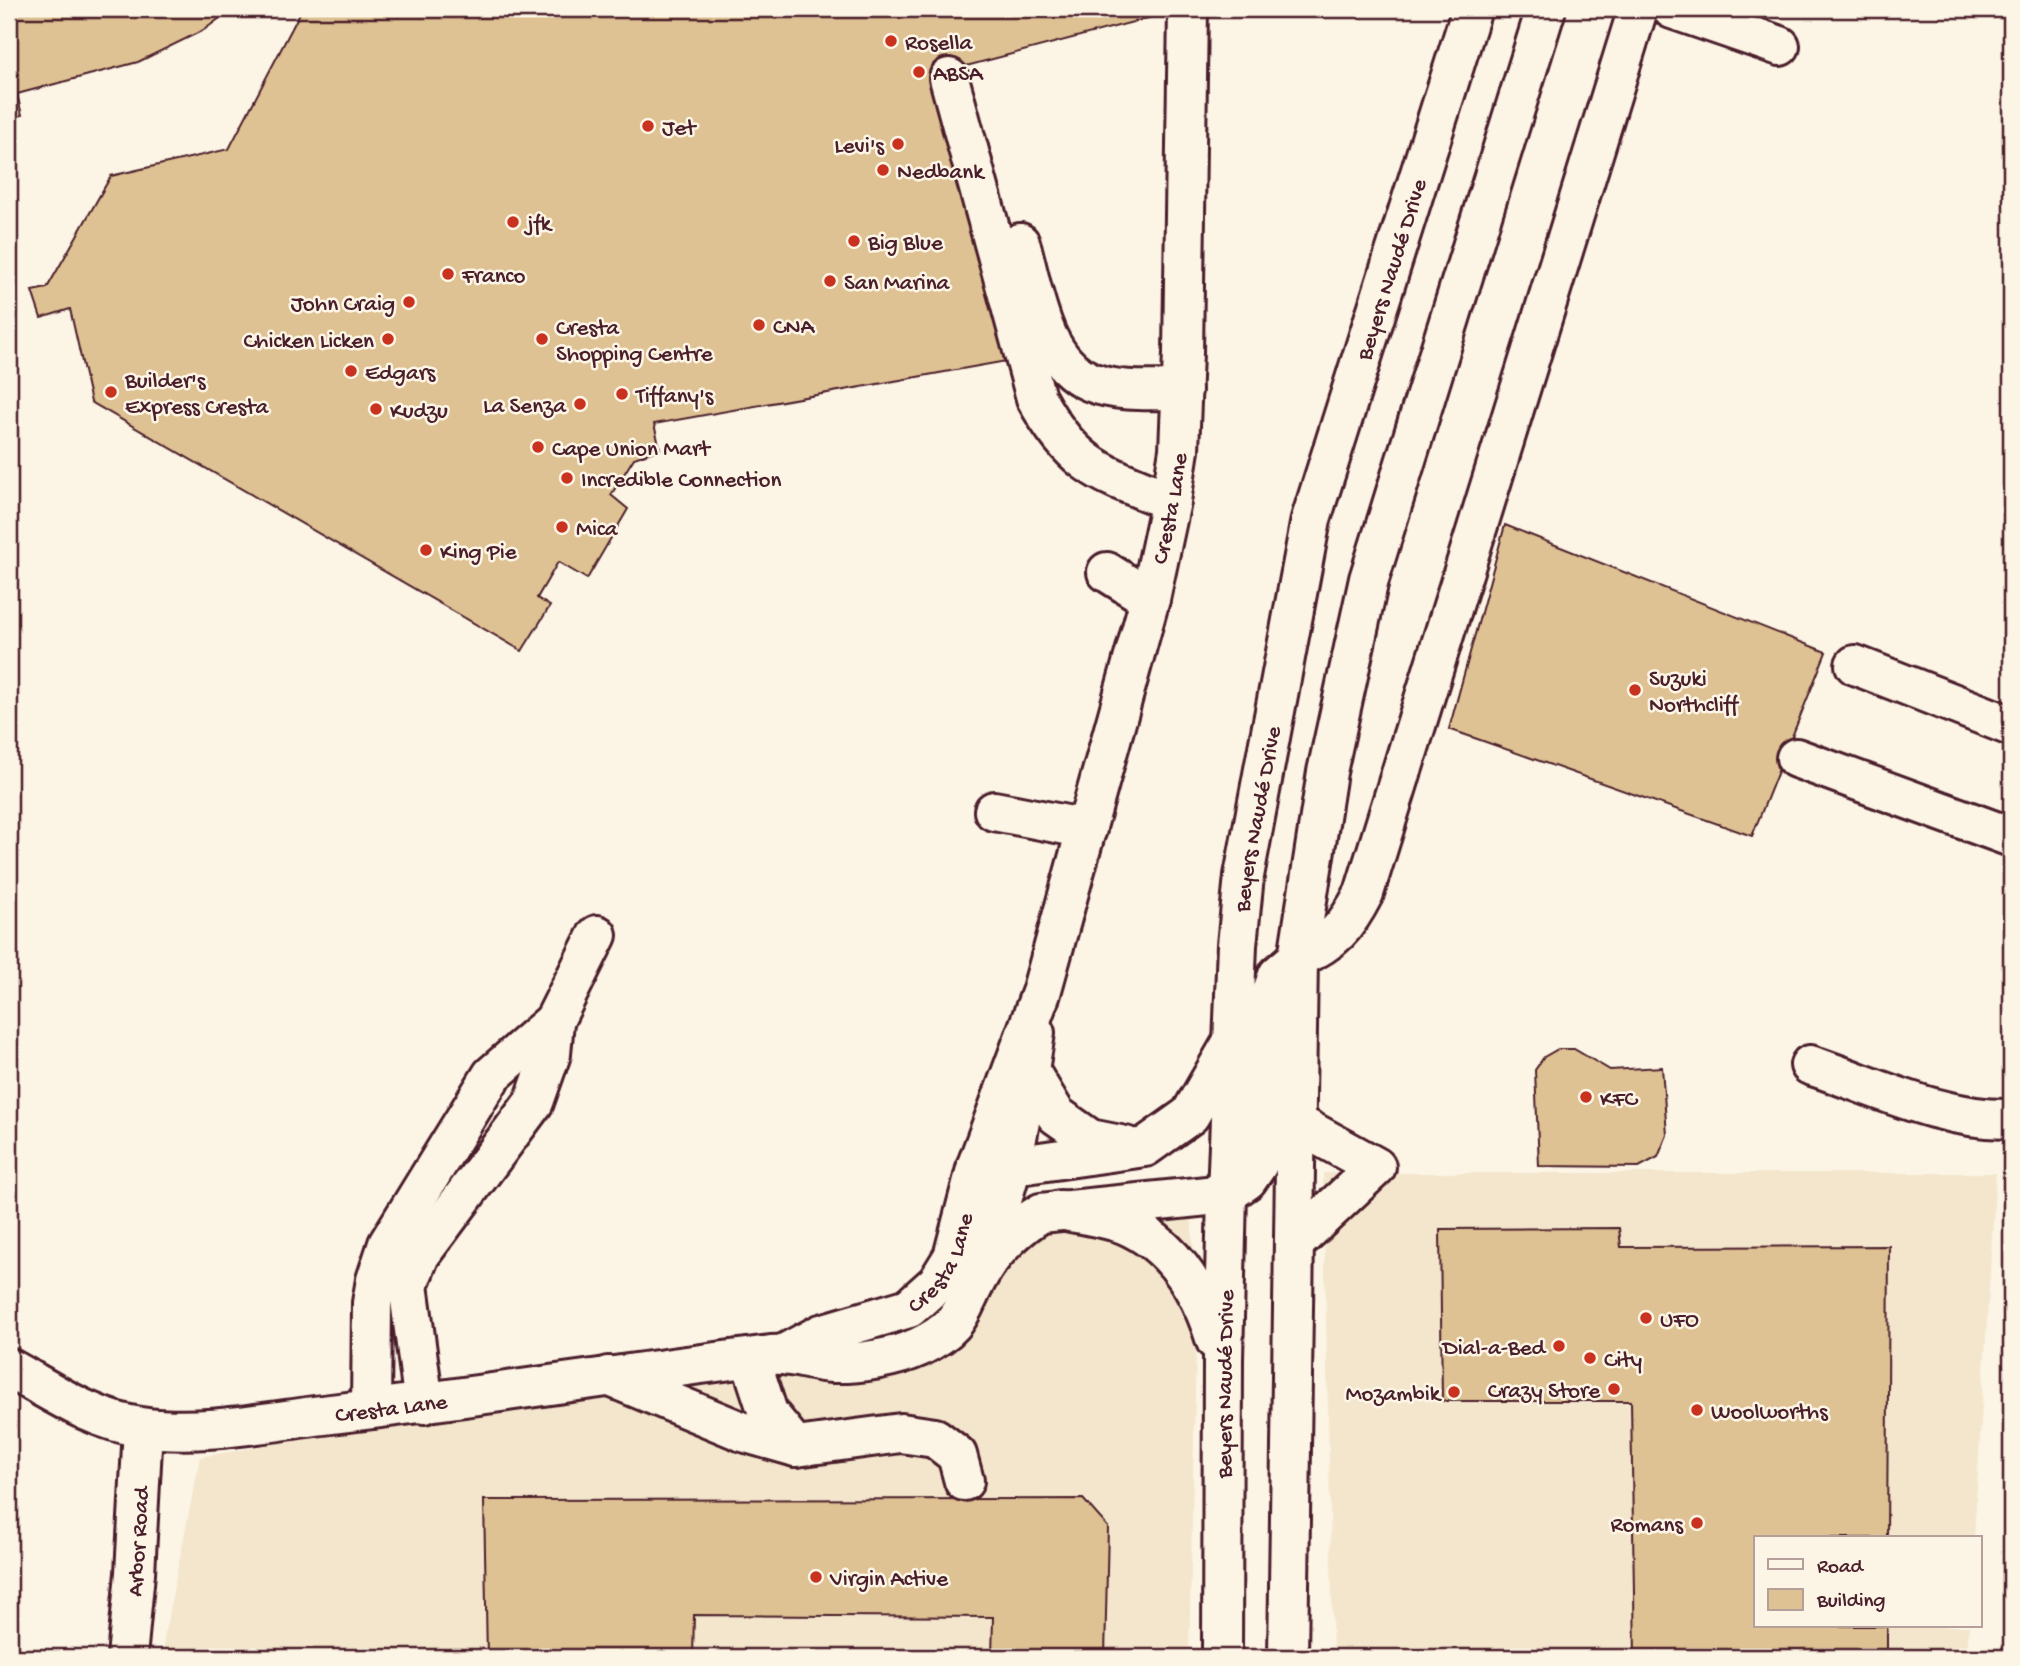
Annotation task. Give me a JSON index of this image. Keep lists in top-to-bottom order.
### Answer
{
  "streets": {
    "main road": ["Beyers Naudé Drive", "Cresta Lane", "Arbor Road"]
  },
  "crossings": [
    ["Beyers Naudé Drive", "Cresta Lane"],
    ["Cresta Lane", "Arbor Road"]
  ],
  "places": [
    "Rosella",
    "ABSA",
    "Jet",
    "Levi's",
    "Nedbank",
    "jfk",
    "Big Blue",
    "Franco",
    "San Marina",
    "John Craig",
    "CNA",
    "Chicken Licken",
    "Cresta Shopping Centre",
    "Edgars",
    "Builder's Express Cresta",
    "Tiffany's",
    "La Senza",
    "Kudzu",
    "Cape Union Mart",
    "Incredible Connection",
    "Mica",
    "King Pie",
    "Suzuki Northcliff",
    "KFC",
    "UFO",
    "Dial-a-Bed",
    "City",
    "Crazy Store",
    "Mozambik",
    "Woolworths",
    "Romans",
    "Virgin Active"
  ],
  "legend": ["Road", "Building"]
}
